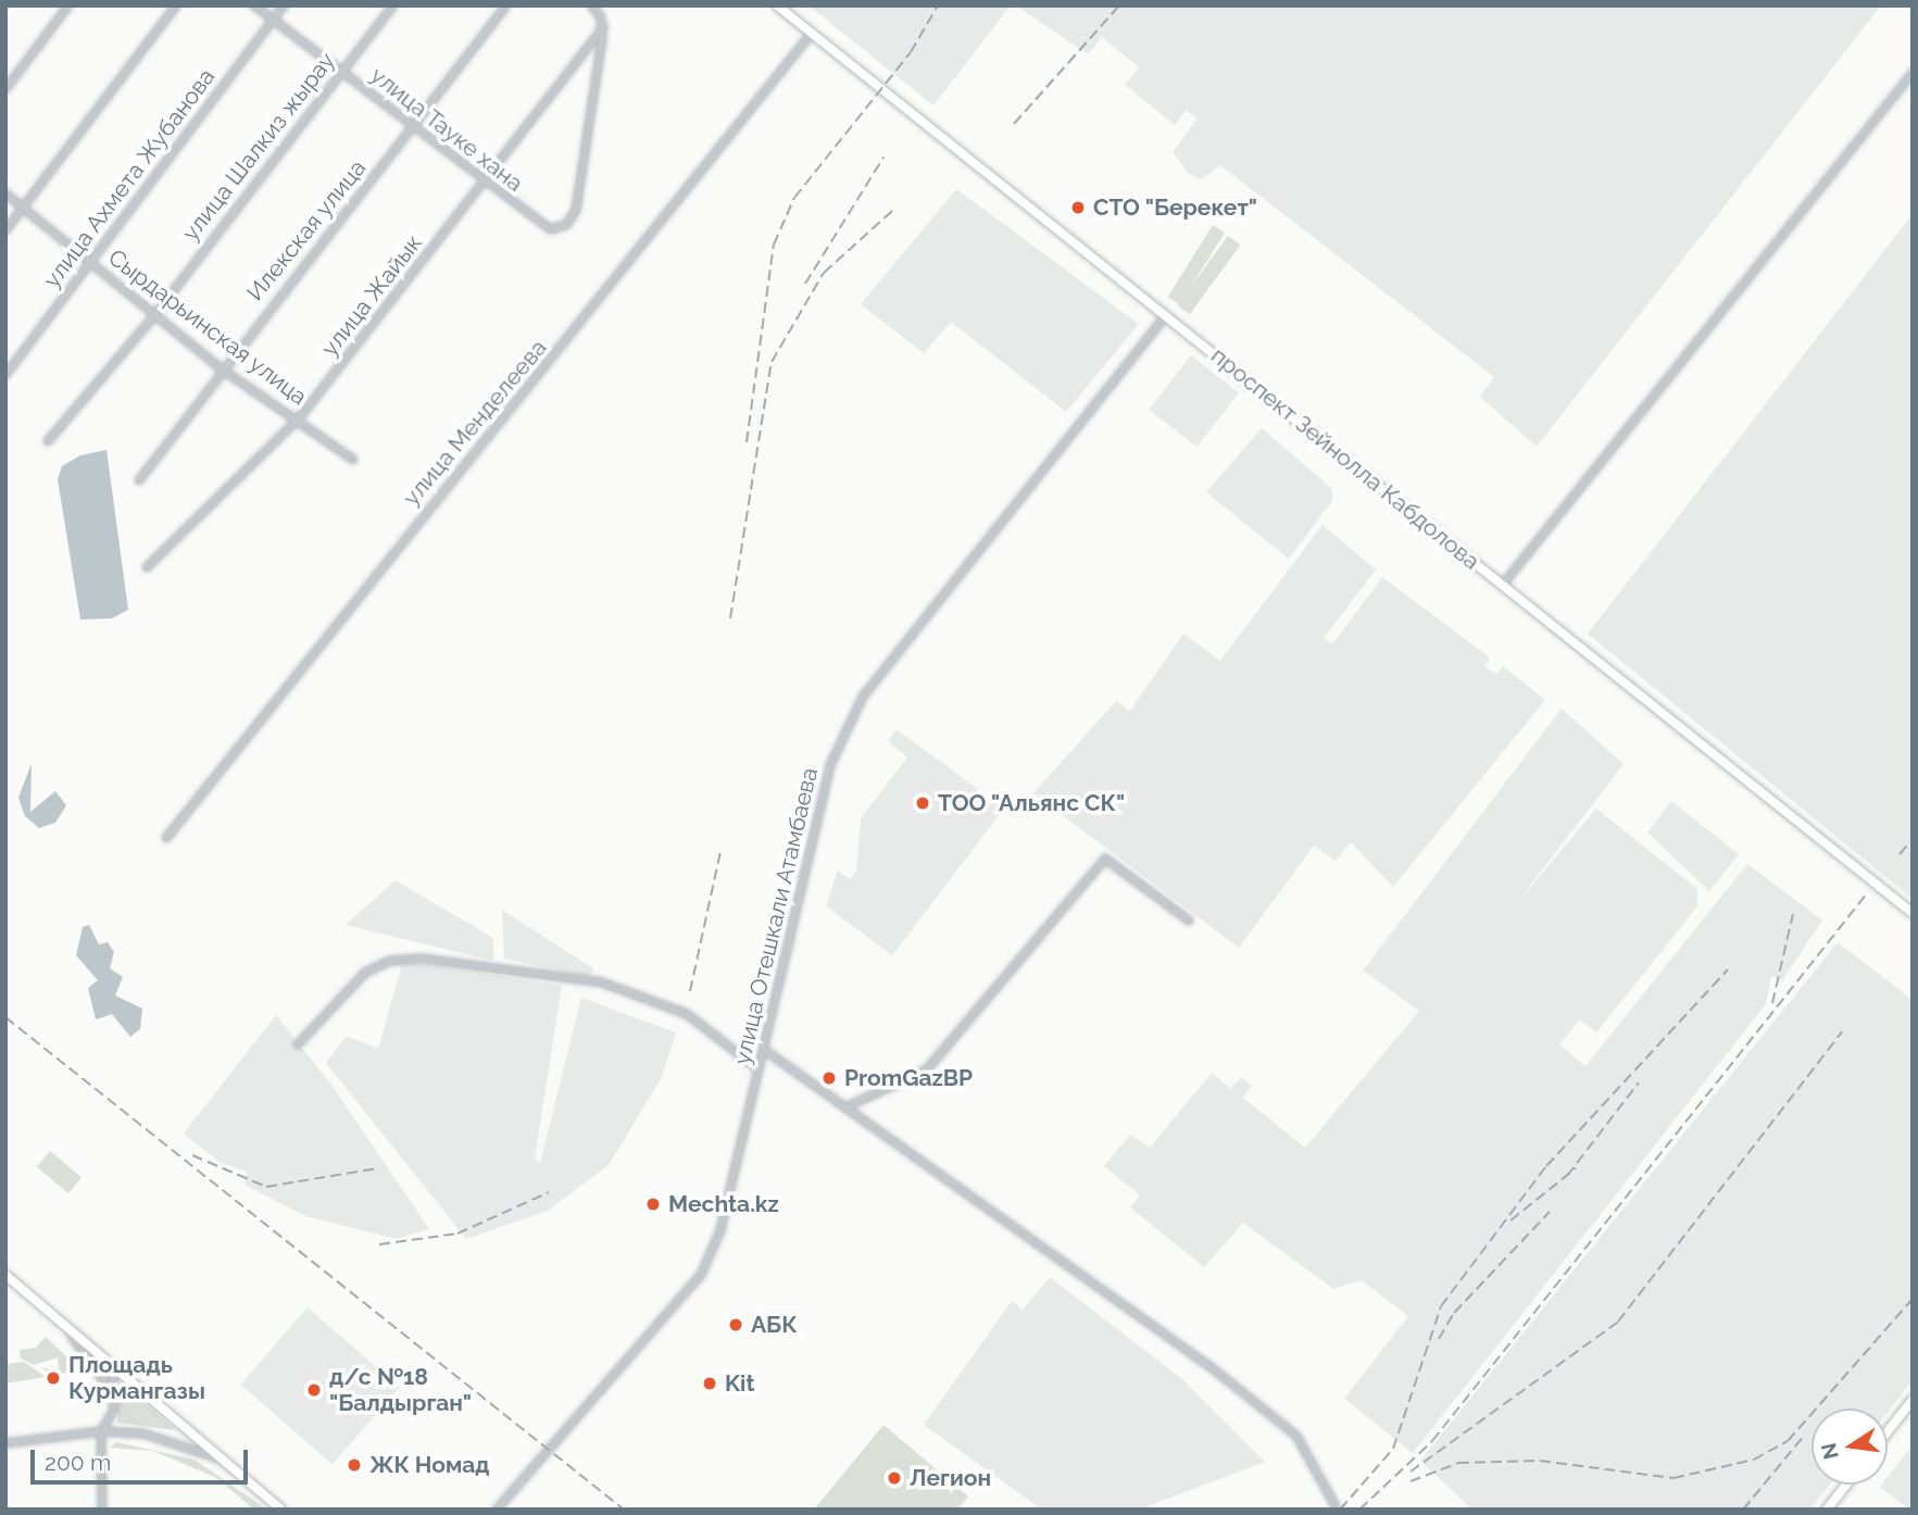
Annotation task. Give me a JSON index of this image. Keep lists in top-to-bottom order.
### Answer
{
  "streets": {
    "main road": ["проспект Зейнолла Кабдолова"],
    "street": [
      "улица Тауке хана",
      "улица Шалкиз жырау",
      "улица Ахмета Жубанова",
      "Илекская улица",
      "улица Жайык",
      "Сырдарьинская улица",
      "улица Менделеева",
      "улица Отешкали Атамбаева"
    ]
  },
  "crossings": [
    ["улица Тауке хана", "улица Шалкиз жырау"],
    ["улица Тауке хана", "улица Ахмета Жубанова"],
    ["улица Тауке хана", "Илекская улица"],
    ["улица Тауке хана", "улица Жайык"],
    ["улица Шалкиз жырау", "Сырдарьинская улица"],
    ["улица Ахмета Жубанова", "Сырдарьинская улица"],
    ["Илекская улица", "Сырдарьинская улица"],
    ["улица Жайык", "Сырдарьинская улица"],
    ["улица Менделеева", "проспект Зейнолла Кабдолова"],
    ["проспект Зейнолла Кабдолова", "улица Отешкали Атамбаева"]
  ],
  "places": [
    "СТО \"Берекет\"",
    "ТОО \"Альянс СК\"",
    "PromGazBP",
    "Mechta.kz",
    "АБК",
    "Площадь Курмангазы",
    "Kit",
    "д/с №18 \"Балдырган\"",
    "ЖК Номад",
    "Легион"
  ],
  "scale_bar": "200 m",
  "north": "left"
}
